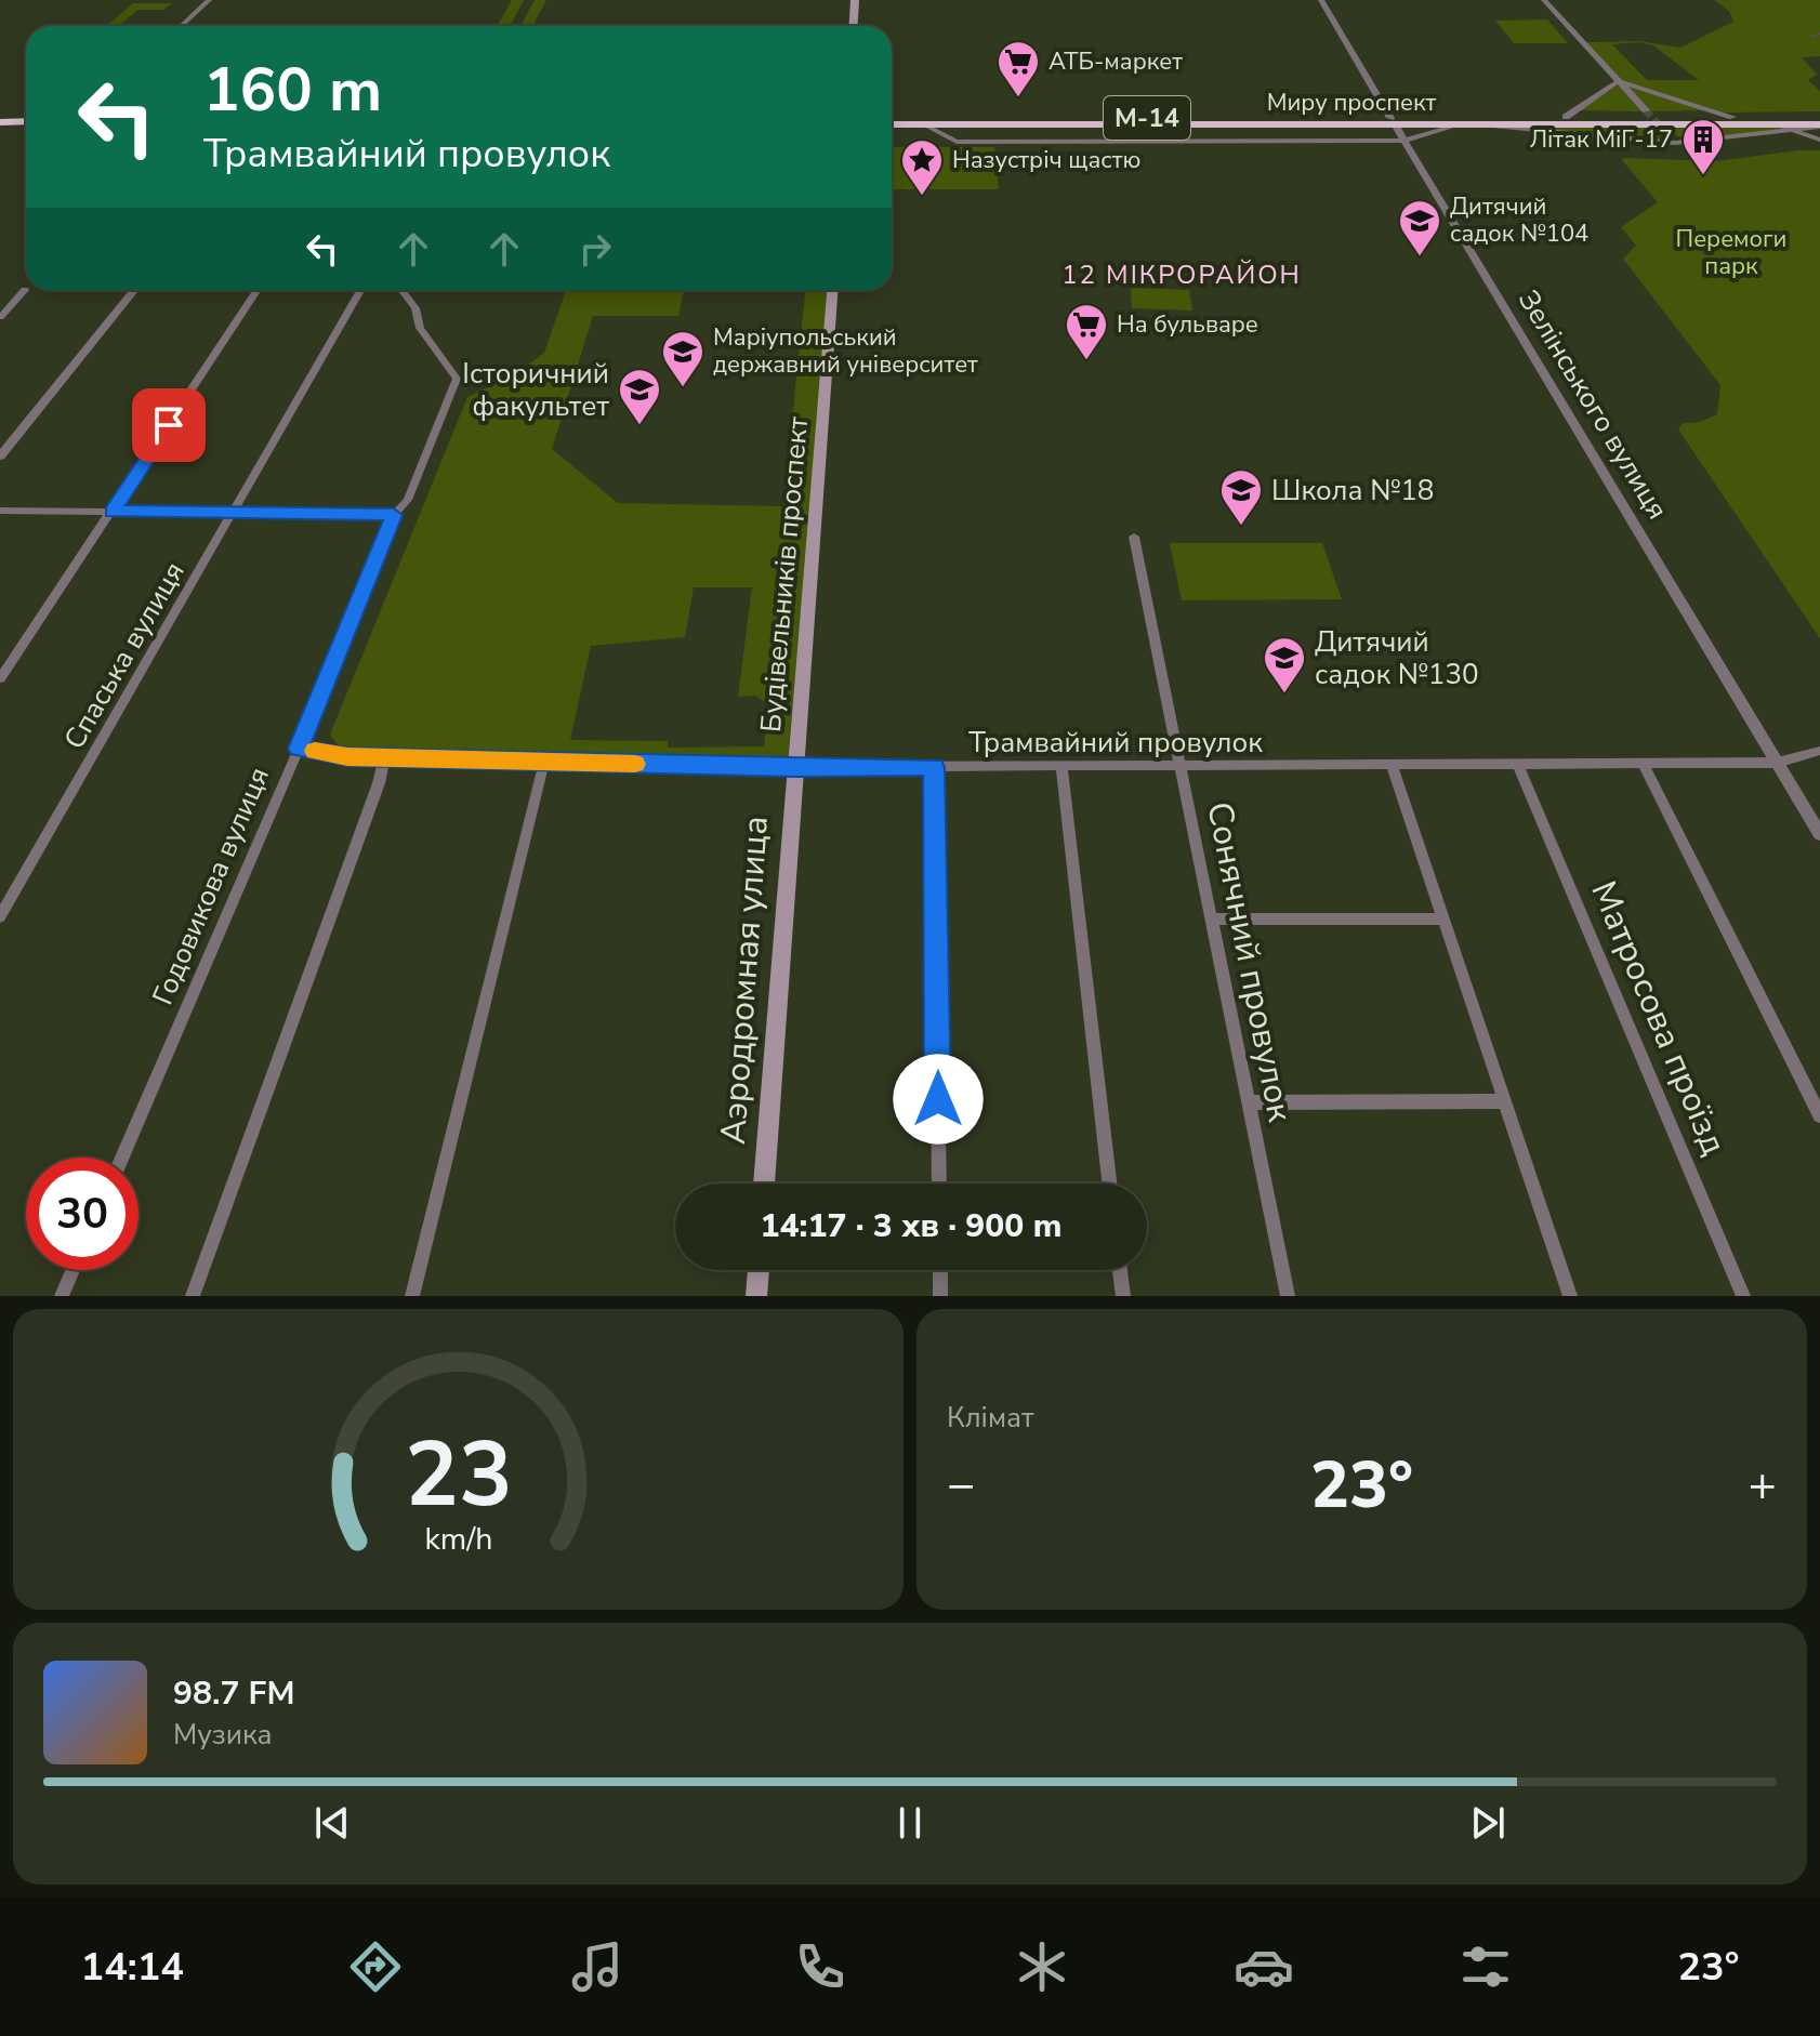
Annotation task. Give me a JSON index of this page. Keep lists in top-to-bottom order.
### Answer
{
  "streets": {
    "highway": ["Миру проспект", "М-14"],
    "main road": ["Будівельників проспект", "Аэродромная улица"],
    "street": [
      "Зелінського вулиця",
      "Спаська вулиця",
      "Трамвайний провулок",
      "Годовикова вулиця",
      "Сонячний провулок",
      "Матросова проїзд"
    ]
  },
  "crossings": [
    ["Миру проспект", "Зелінського вулиця"],
    ["Зелінського вулиця", "Трамвайний провулок"],
    ["Будівельників проспект", "Трамвайний провулок"],
    ["Будівельників проспект", "Аэродромная улица"],
    ["Трамвайний провулок", "Годовикова вулиця"],
    ["Трамвайний провулок", "Сонячний провулок"],
    ["Трамвайний провулок", "Аэродромная улица"],
    ["Трамвайний провулок", "Матросова проїзд"]
  ],
  "districts": ["12 МІКРОРАЙОН"],
  "parks": ["Перемоги парк"],
  "places": {
    "supermarket": ["АТБ-маркет", "На бульваре"],
    "building": ["Літак МіГ-17"],
    "place": ["Назустріч щастю"],
    "school or university": [
      "Дитячий садок №104",
      "Маріупольський державний університет",
      "Історичний факультет",
      "Школа №18",
      "Дитячий садок №130"
    ]
  },
  "page": {
    "turn": ["160 m", "Трамвайний провулок"],
    "limit": "30",
    "trip": "14:17 · 3 хв · 900 m",
    "tile": "Клімат",
    "heat": ["−", "23°", "+"],
    "song": ["98.7 FM", "Музика"],
    "tabs": ["14:14", "23°"],
    "gauge": ["23", "km/h"]
  }
}
